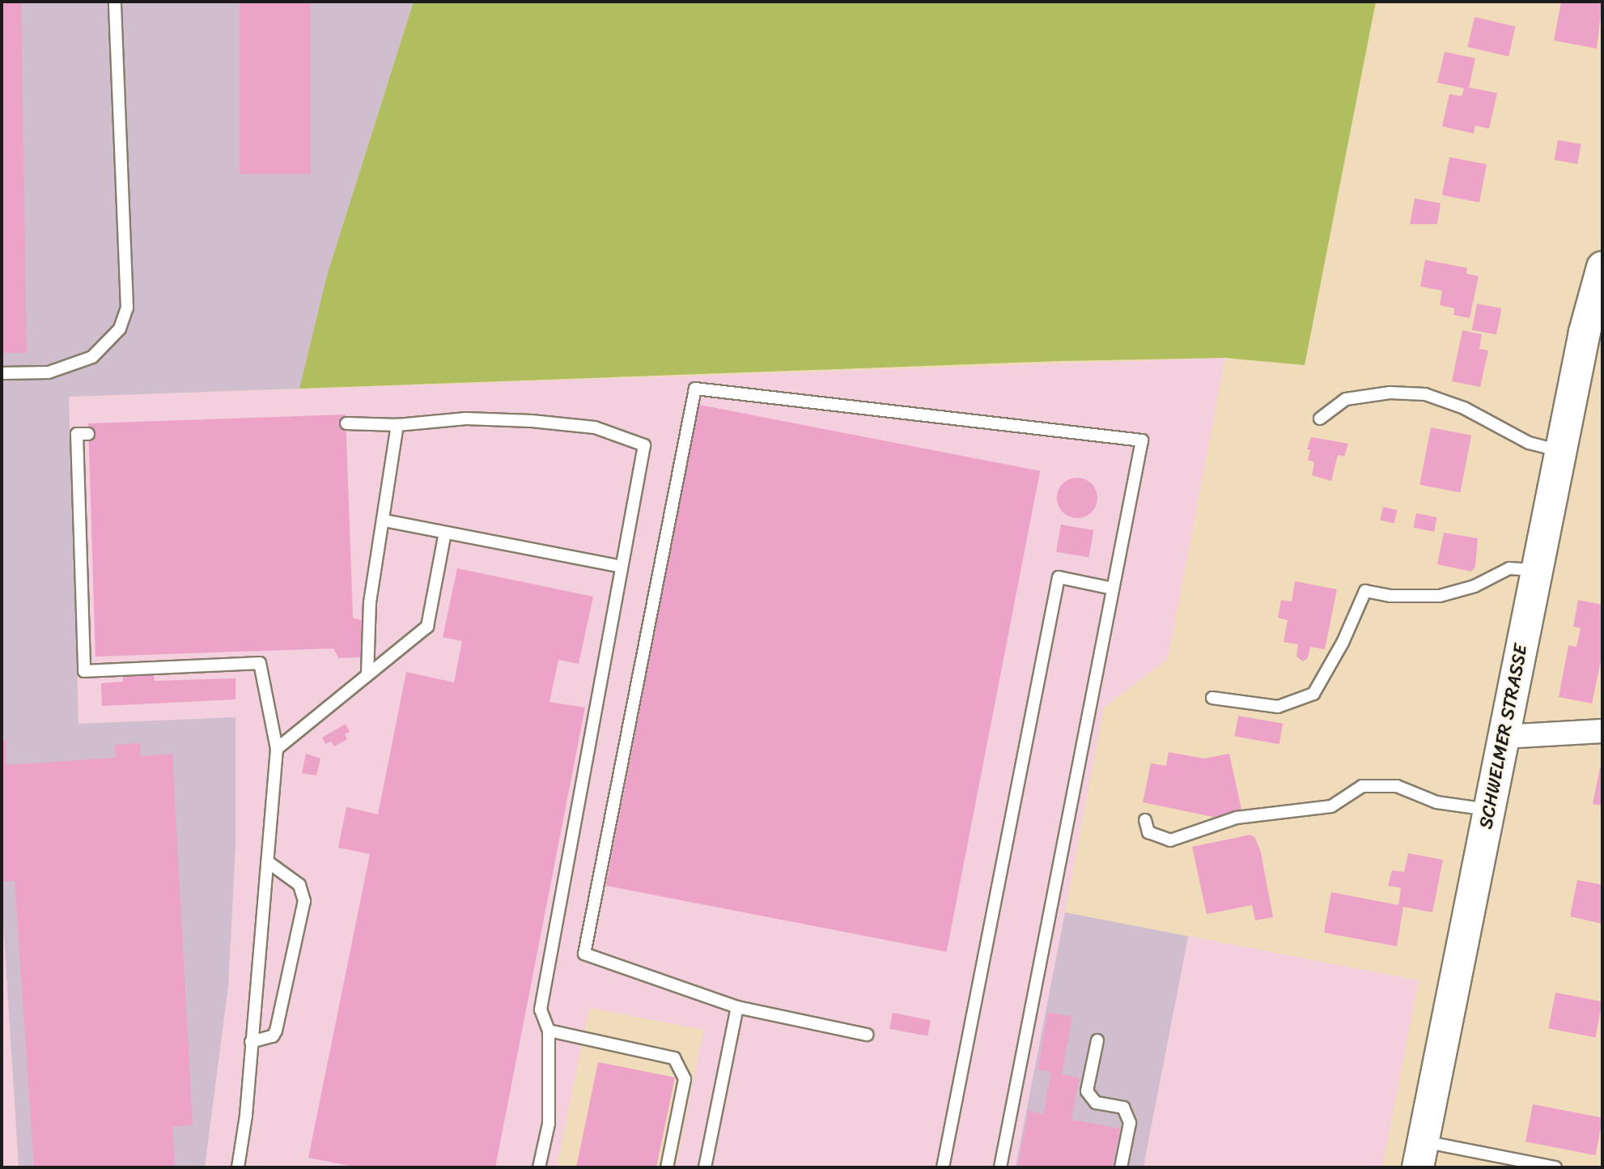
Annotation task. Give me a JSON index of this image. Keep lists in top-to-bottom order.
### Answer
{
  "streets": {
    "main road": ["SCHWELMER STRASSE"]
  }
}
